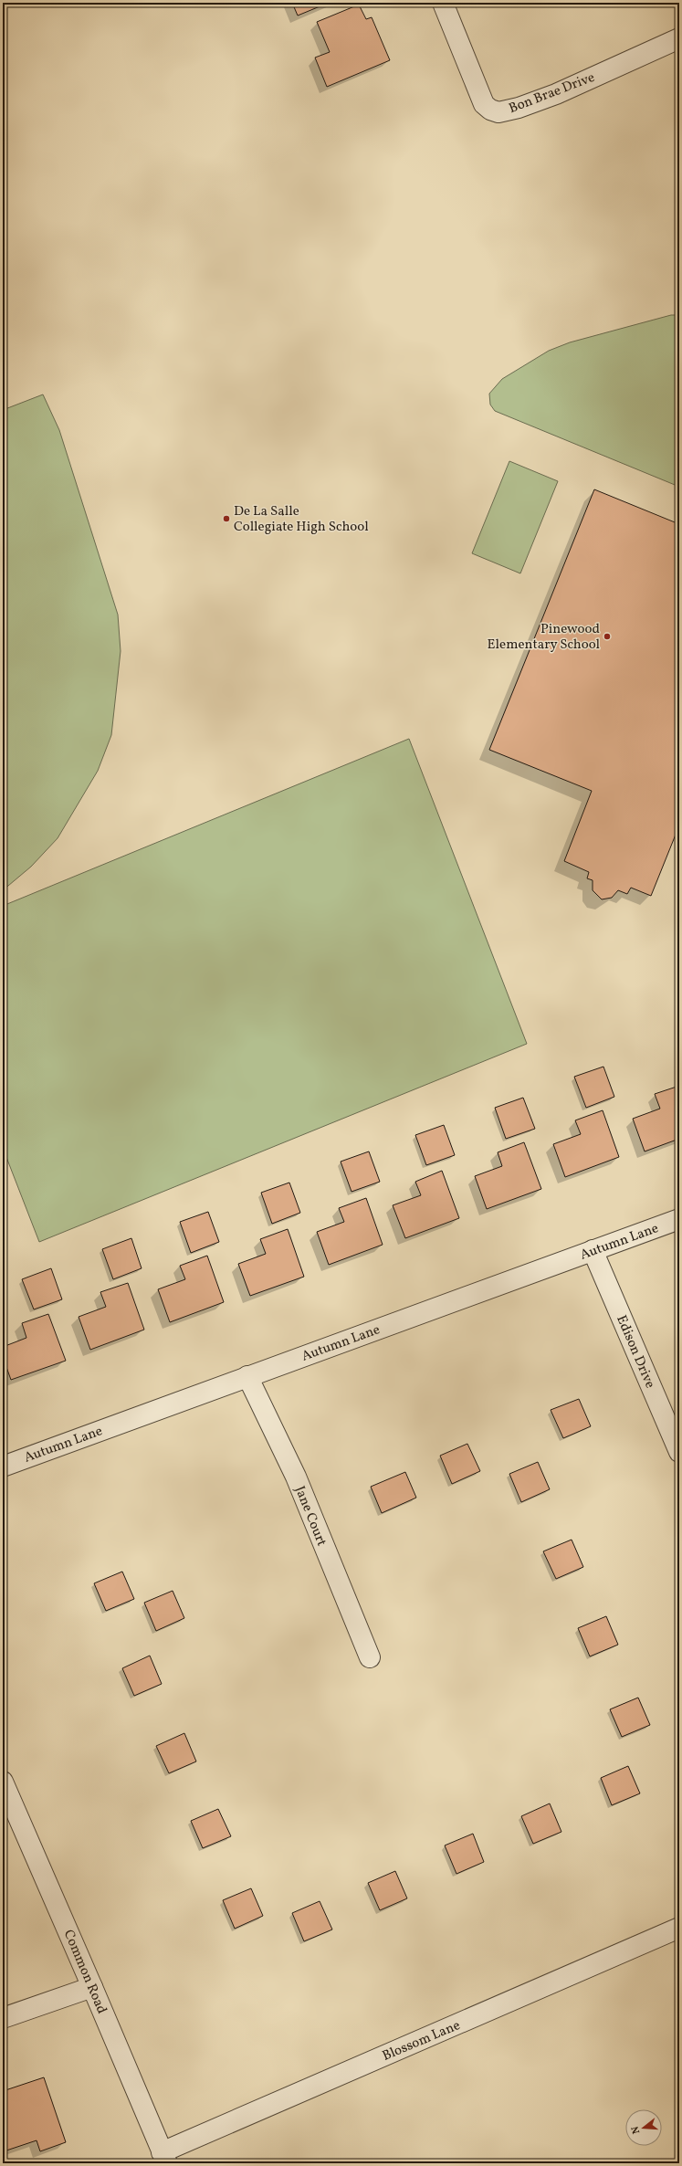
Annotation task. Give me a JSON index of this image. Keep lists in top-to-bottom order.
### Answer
{
  "streets": {
    "street": [
      "Bon Brae Drive",
      "Autumn Lane",
      "Edison Drive",
      "Jane Court",
      "Common Road",
      "Blossom Lane"
    ]
  },
  "crossings": [
    ["Autumn Lane", "Edison Drive"],
    ["Autumn Lane", "Jane Court"],
    ["Common Road", "Blossom Lane"]
  ],
  "places": ["De La Salle Collegiate High School", "Pinewood Elementary School"],
  "north": "left"
}
